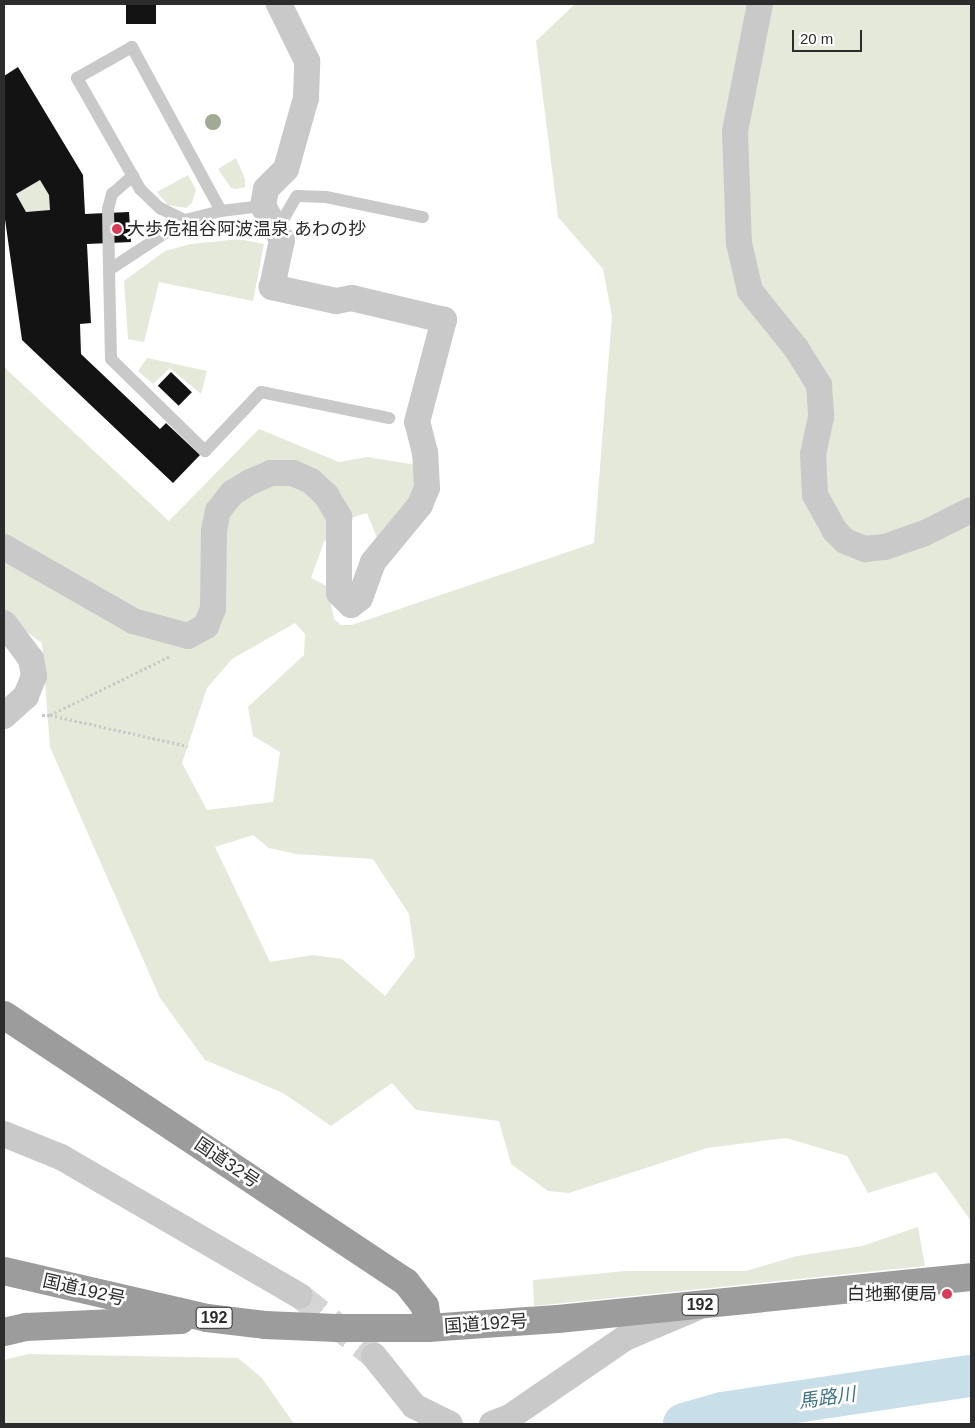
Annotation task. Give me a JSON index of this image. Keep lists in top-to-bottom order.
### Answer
{
  "streets": {
    "highway": ["国道32号", "国道192号", "192"]
  },
  "crossings": [
    ["国道32号", "国道192号"]
  ],
  "water": ["馬路川"],
  "places": ["大歩危祖谷阿波温泉 あわの抄", "白地郵便局"],
  "scale_bar": "20 m"
}
